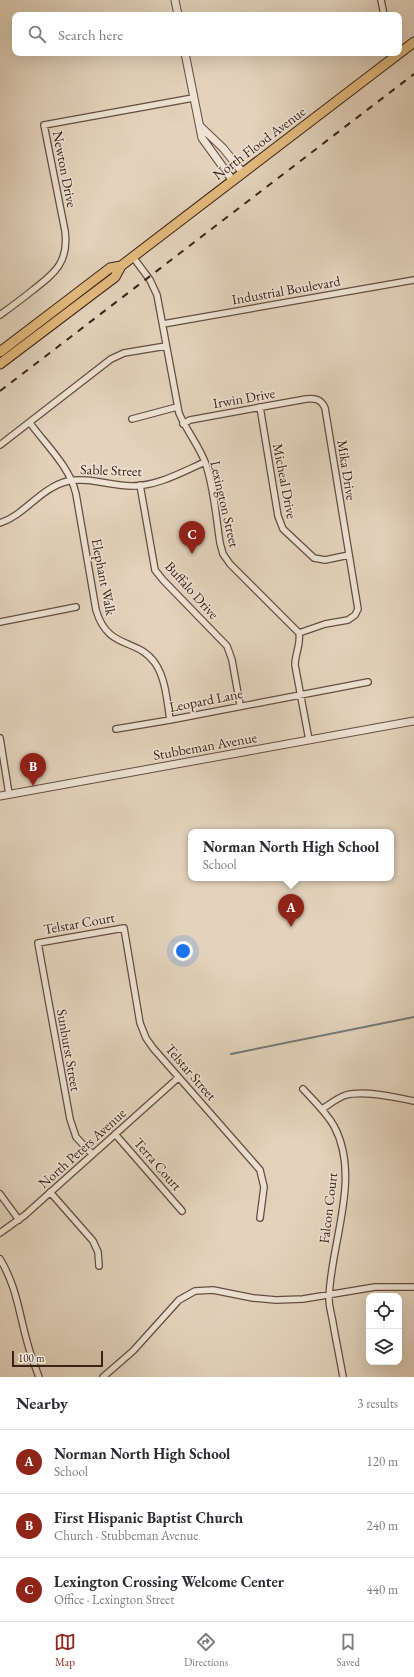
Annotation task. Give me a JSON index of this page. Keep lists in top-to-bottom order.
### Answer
{
  "streets": {
    "main road": ["North Flood Avenue"],
    "street": [
      "Newton Drive",
      "Industrial Boulevard",
      "Irwin Drive",
      "Sable Street",
      "Mika Drive",
      "Micheal Drive",
      "Lexington Street",
      "Elephant Walk",
      "Buffalo Drive",
      "Leopard Lane",
      "Stubbeman Avenue",
      "Telstar Court",
      "Sunburst Street",
      "Telstar Street",
      "North Peters Avenue",
      "Terra Court",
      "Falcon Court"
    ]
  },
  "crossings": [
    ["North Flood Avenue", "Lexington Street"],
    ["Industrial Boulevard", "Lexington Street"],
    ["Irwin Drive", "Mika Drive"],
    ["Irwin Drive", "Micheal Drive"],
    ["Irwin Drive", "Lexington Street"],
    ["Sable Street", "Lexington Street"],
    ["Sable Street", "Elephant Walk"],
    ["Sable Street", "Buffalo Drive"],
    ["Mika Drive", "Micheal Drive"],
    ["Mika Drive", "Lexington Street"],
    ["Elephant Walk", "Leopard Lane"],
    ["Buffalo Drive", "Leopard Lane"],
    ["Telstar Court", "Sunburst Street"],
    ["Telstar Court", "Telstar Street"],
    ["Sunburst Street", "North Peters Avenue"],
    ["Telstar Street", "North Peters Avenue"],
    ["North Peters Avenue", "Terra Court"]
  ],
  "scale_bar": "100 m",
  "page": {
    "search": "Search here",
    "pins": ["C", "B", "A"],
    "popup": ["Norman North High School", "School"],
    "scale": "100 m",
    "heading": ["Nearby", "3 results"],
    "list": [
      {
        "mark": "A",
        "name": "Norman North High School",
        "note": "School",
        "value": "120 m"
      },
      {
        "mark": "B",
        "name": "First Hispanic Baptist Church",
        "note": "Church · Stubbeman Avenue",
        "value": "240 m"
      },
      {
        "mark": "C",
        "name": "Lexington Crossing Welcome Center",
        "note": "Office · Lexington Street",
        "value": "440 m"
      }
    ],
    "nav": ["Map", "Directions", "Saved"]
  }
}
